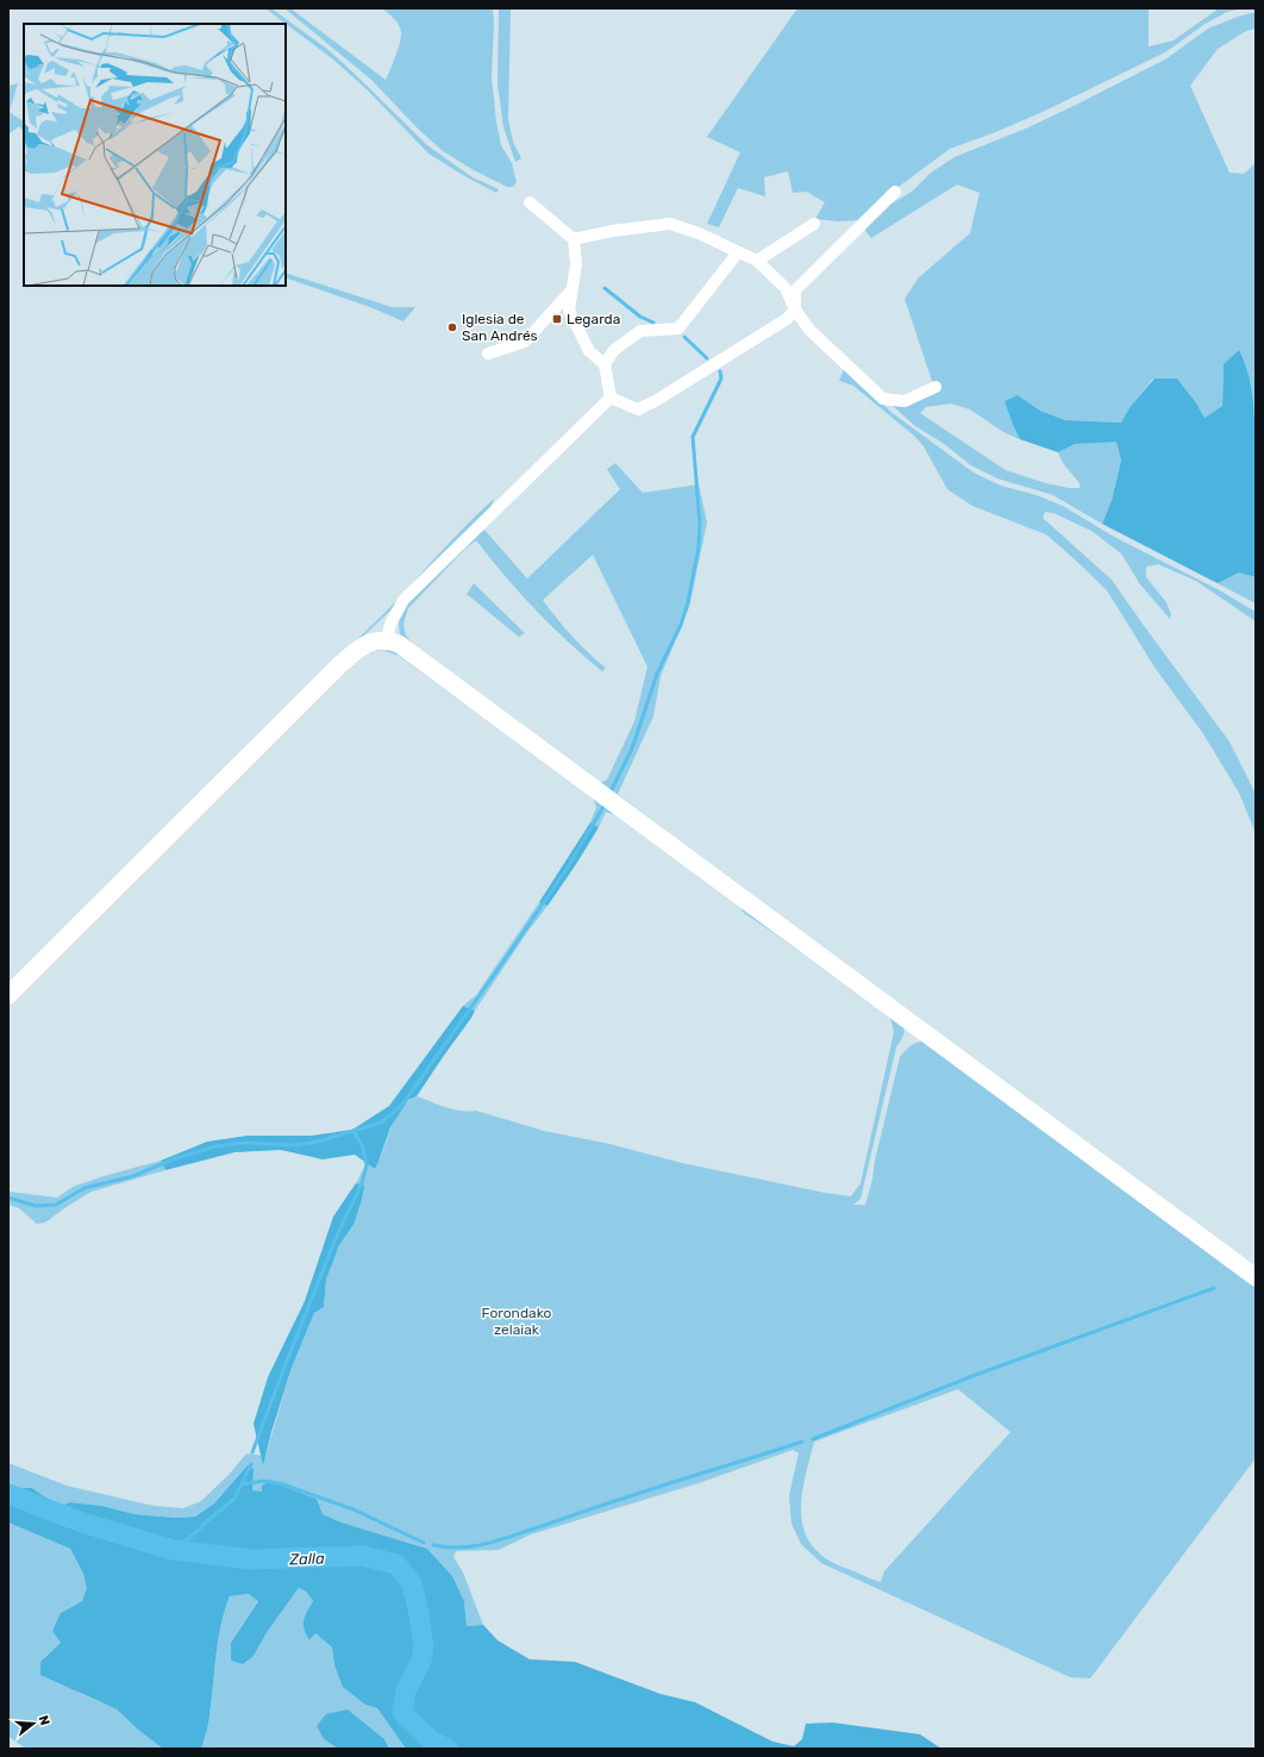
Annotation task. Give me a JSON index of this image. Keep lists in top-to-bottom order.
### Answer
{
  "water": ["Zalla"],
  "parks": ["Forondako zelaiak"],
  "places": {
    "transit": ["Legarda"],
    "other": ["Iglesia de San Andrés"]
  },
  "north": "right"
}
